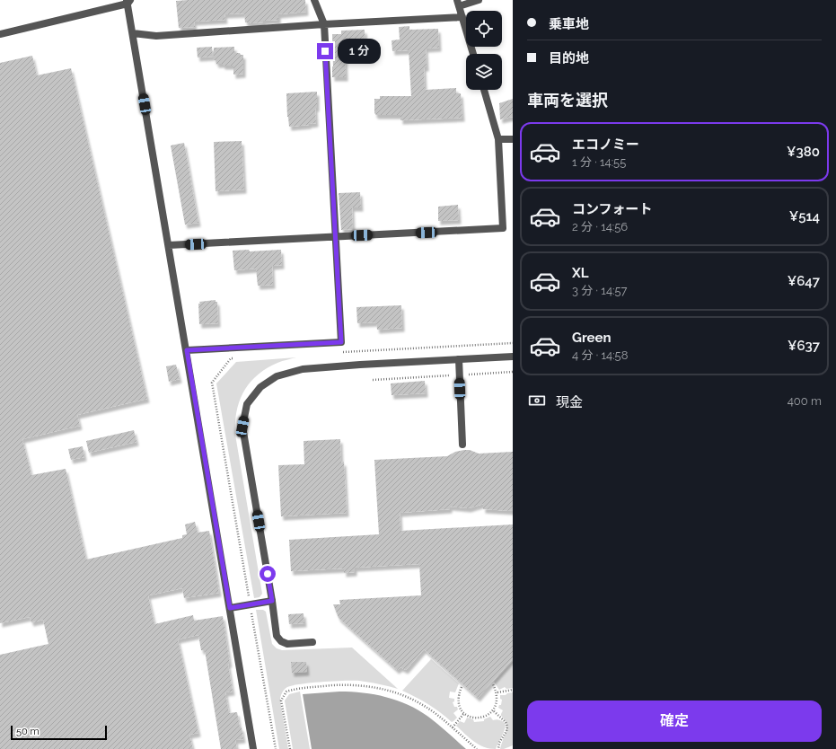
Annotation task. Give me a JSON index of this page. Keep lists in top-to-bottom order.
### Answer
{
  "scale_bar": "50 m",
  "page": {
    "banner": ["乗車地", "目的地"],
    "bubble": "1 分",
    "heading": "車両を選択",
    "list": [
      {
        "name": "エコノミー",
        "note": "1 分 · 14:55",
        "value": "¥380"
      },
      {
        "name": "コンフォート",
        "note": "2 分 · 14:56",
        "value": "¥514"
      },
      {
        "name": "XL",
        "note": "3 分 · 14:57",
        "value": "¥647"
      },
      {
        "name": "Green",
        "note": "4 分 · 14:58",
        "value": "¥637"
      }
    ],
    "pay": ["現金", "400 m"],
    "buttons": "確定",
    "scale": "50 m"
  }
}
